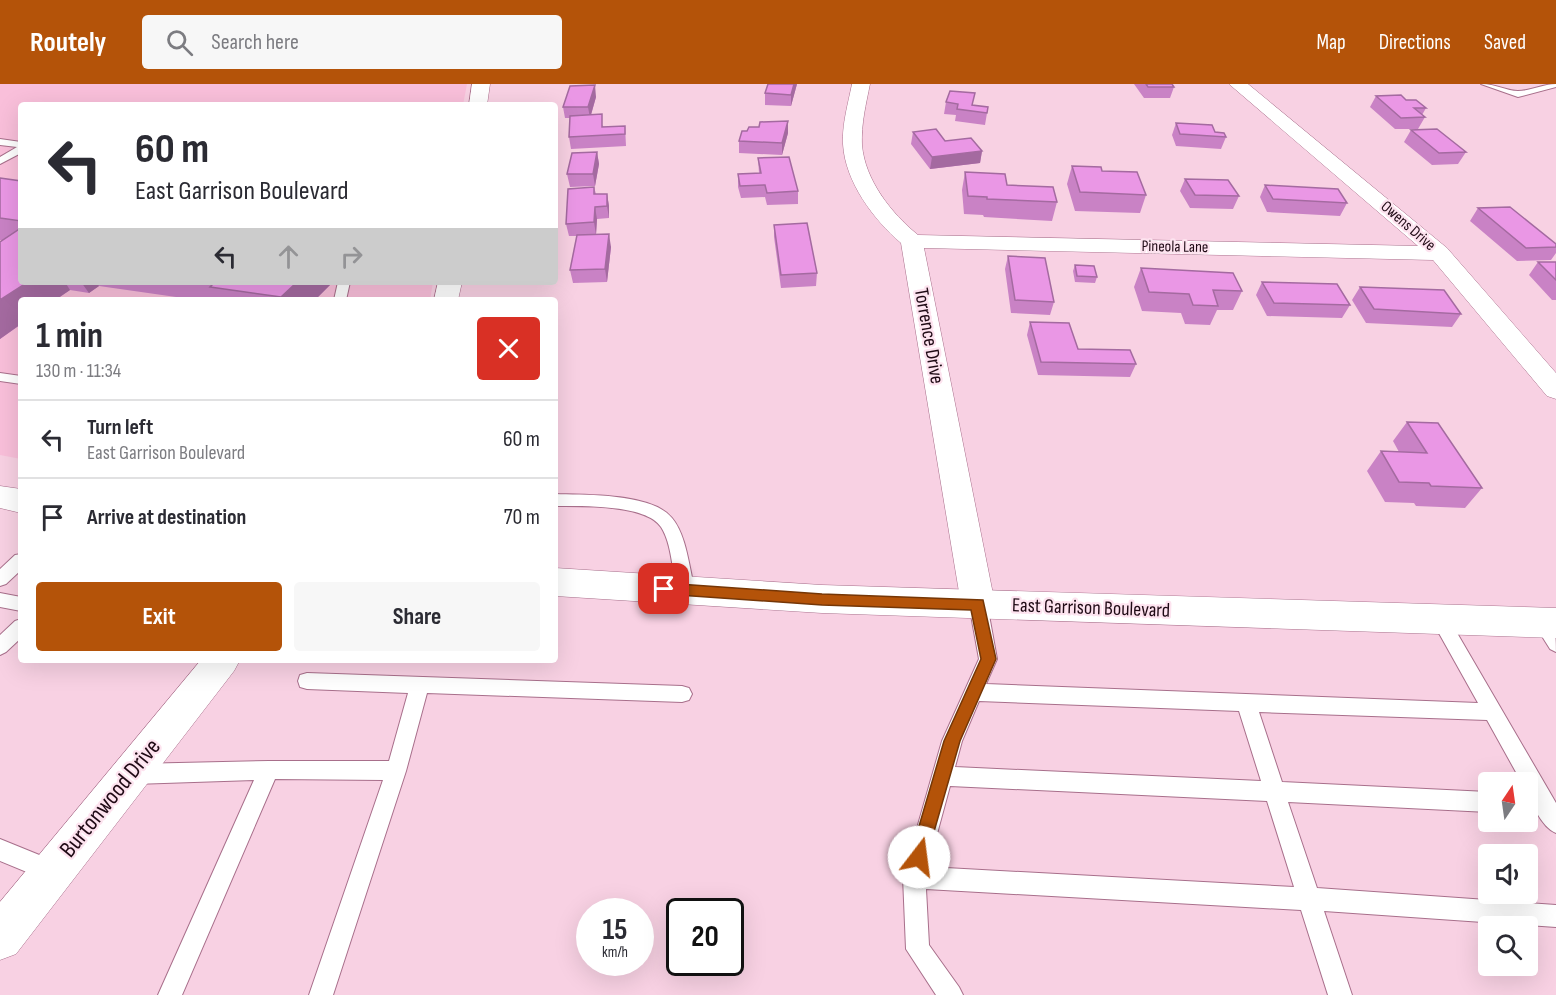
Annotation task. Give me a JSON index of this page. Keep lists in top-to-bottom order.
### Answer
{
  "streets": {
    "main road": ["East Garrison Boulevard"],
    "street": [
      "Owens Drive",
      "Pineola Lane",
      "Torrence Drive",
      "Burtonwood Drive"
    ]
  },
  "crossings": [
    ["Owens Drive", "Pineola Lane"],
    ["Pineola Lane", "Torrence Drive"],
    ["Torrence Drive", "East Garrison Boulevard"]
  ],
  "north": "top",
  "page": {
    "header": "Routely",
    "search": "Search here",
    "nav": ["Map", "Directions", "Saved"],
    "turn": ["60 m", "East Garrison Boulevard"],
    "heading": ["1 min", "130 m · 11:34"],
    "list": [
      {
        "name": "Turn left",
        "note": "East Garrison Boulevard",
        "value": "60 m"
      },
      {
        "name": "Arrive at destination",
        "value": "70 m"
      }
    ],
    "buttons": ["Exit", "Share"],
    "speed": "15 km/h",
    "limit": "20"
  }
}
